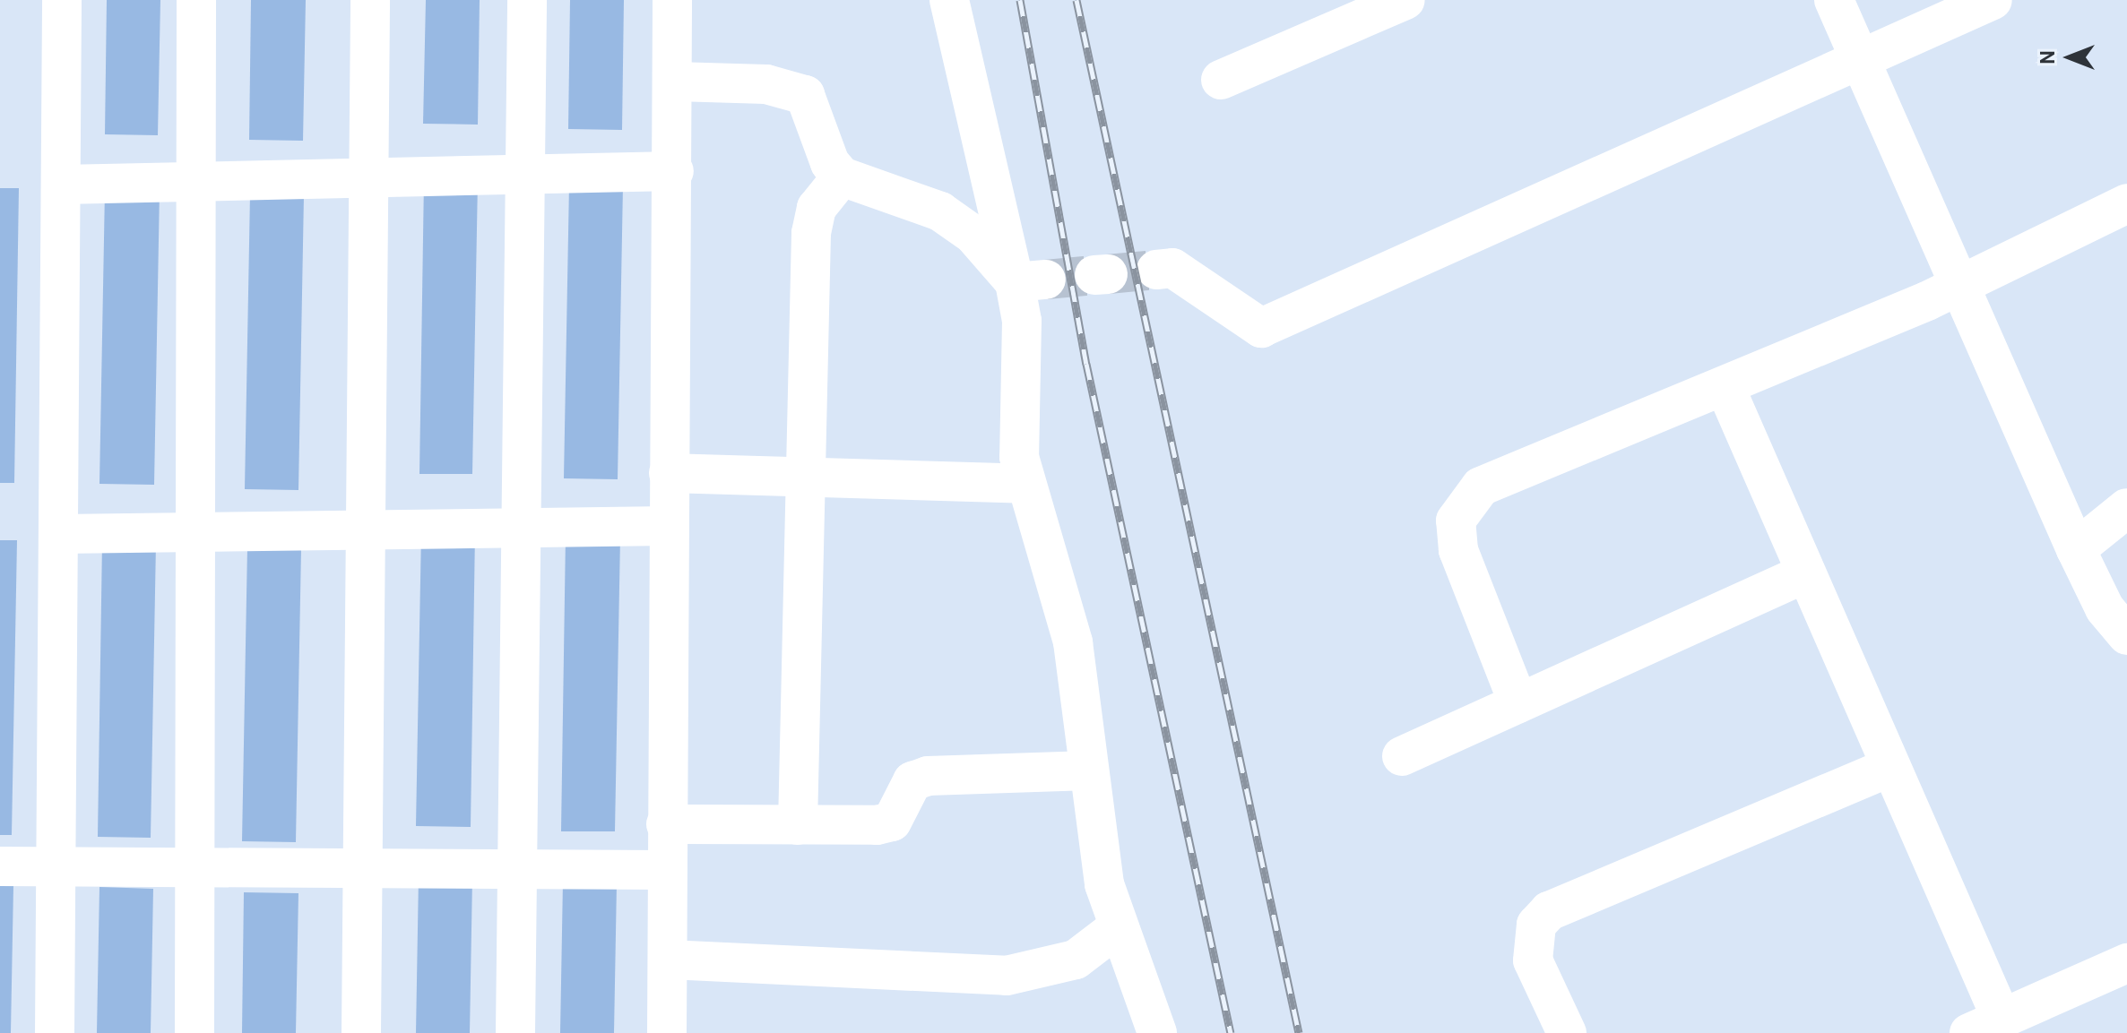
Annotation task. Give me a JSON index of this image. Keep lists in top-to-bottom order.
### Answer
{
  "north": "left"
}
